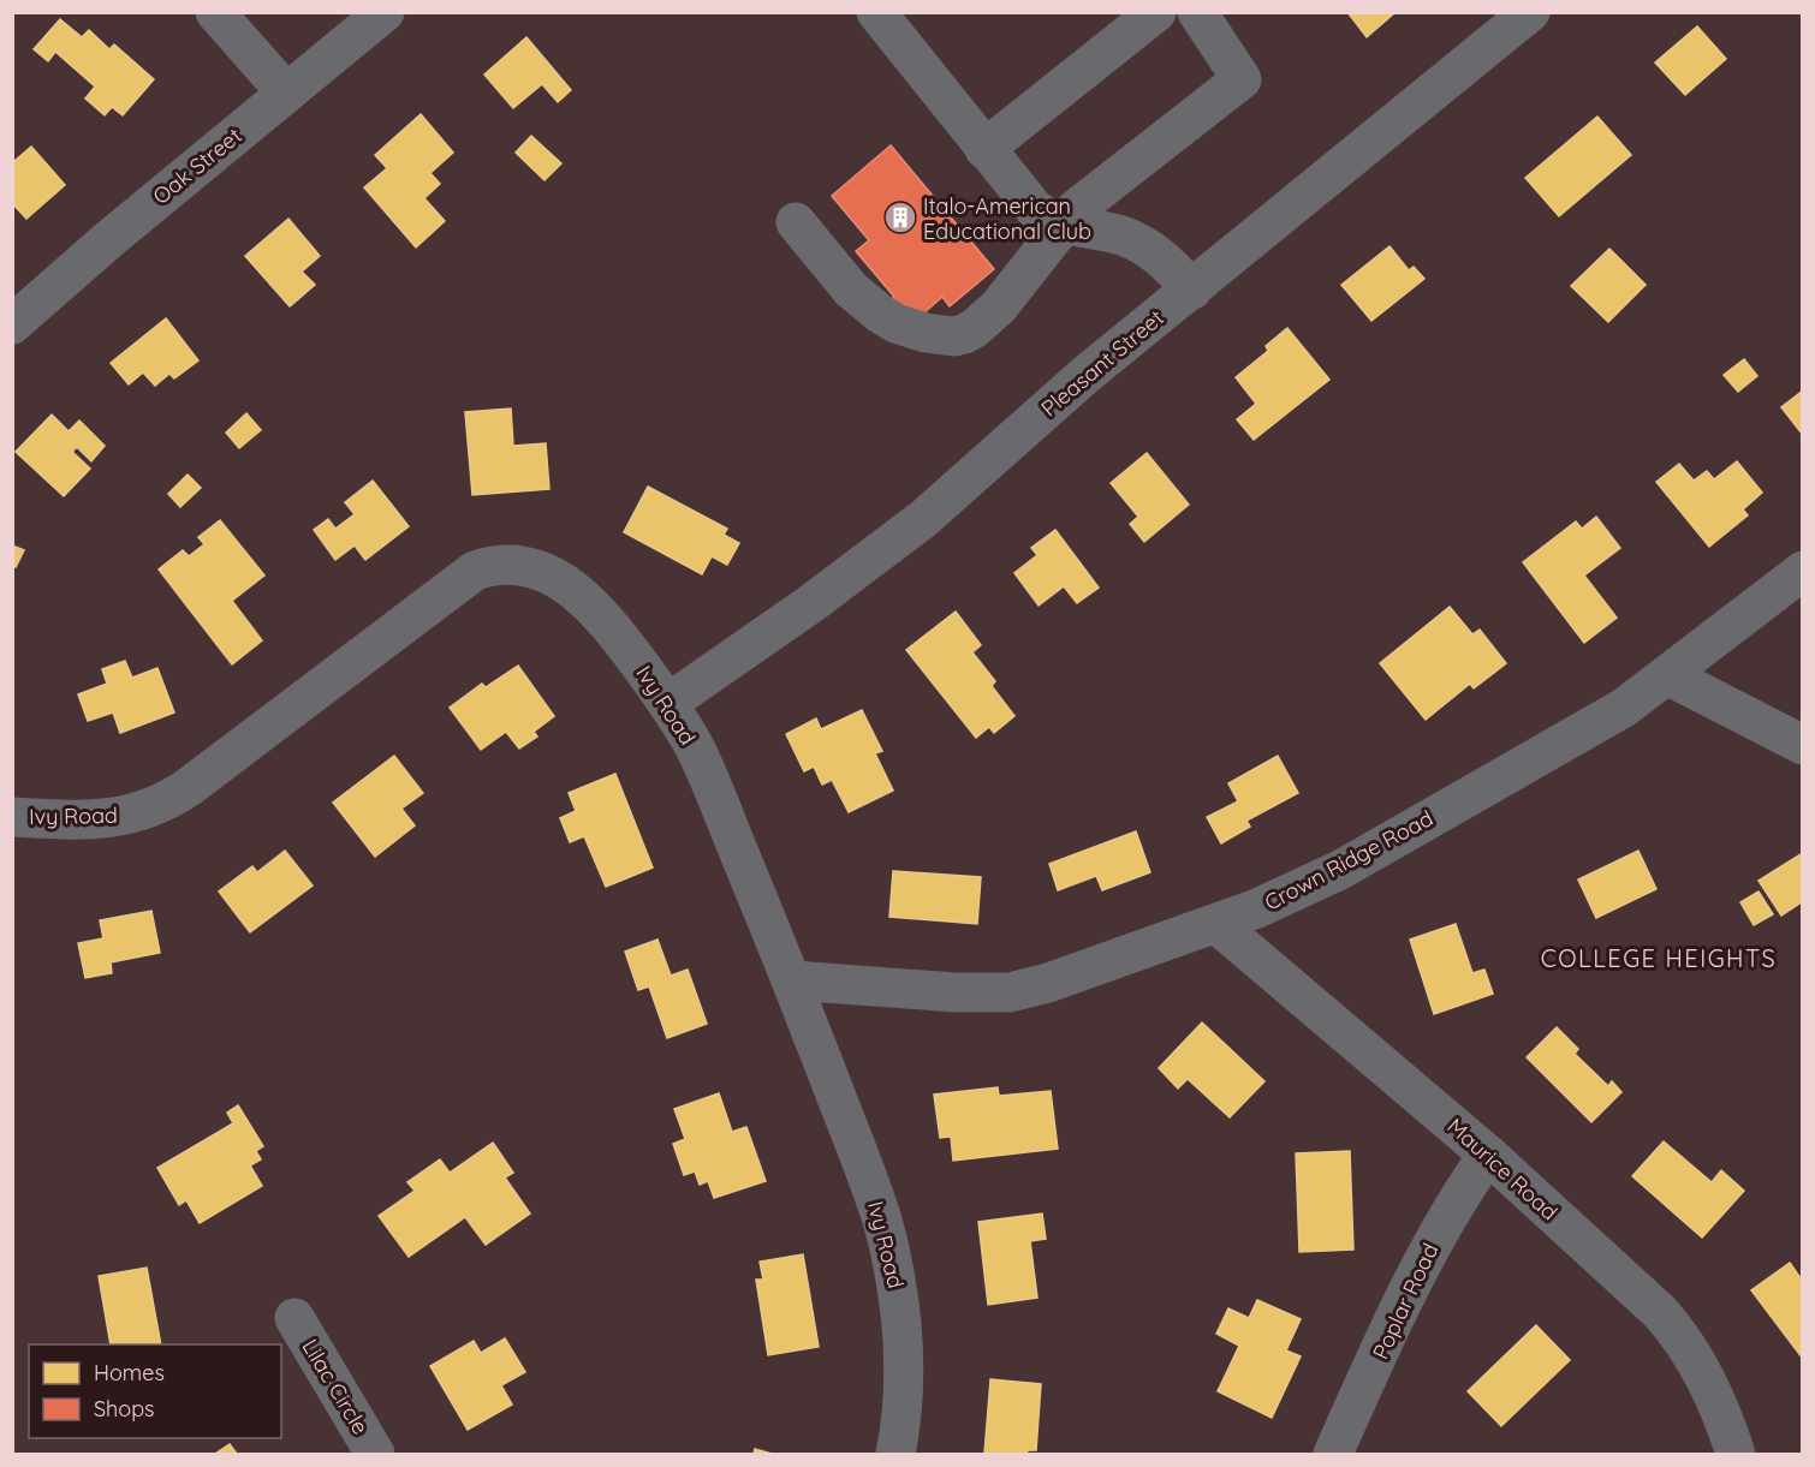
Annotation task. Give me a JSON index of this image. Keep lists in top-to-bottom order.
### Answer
{
  "streets": {
    "street": [
      "Oak Street",
      "Pleasant Street",
      "Ivy Road",
      "Crown Ridge Road",
      "Maurice Road",
      "Poplar Road",
      "Lilac Circle"
    ]
  },
  "crossings": [
    ["Pleasant Street", "Ivy Road"],
    ["Ivy Road", "Crown Ridge Road"],
    ["Crown Ridge Road", "Maurice Road"],
    ["Maurice Road", "Poplar Road"]
  ],
  "districts": ["COLLEGE HEIGHTS"],
  "places": {
    "building": ["Italo-American Educational Club"]
  },
  "legend": ["Homes", "Shops"]
}
